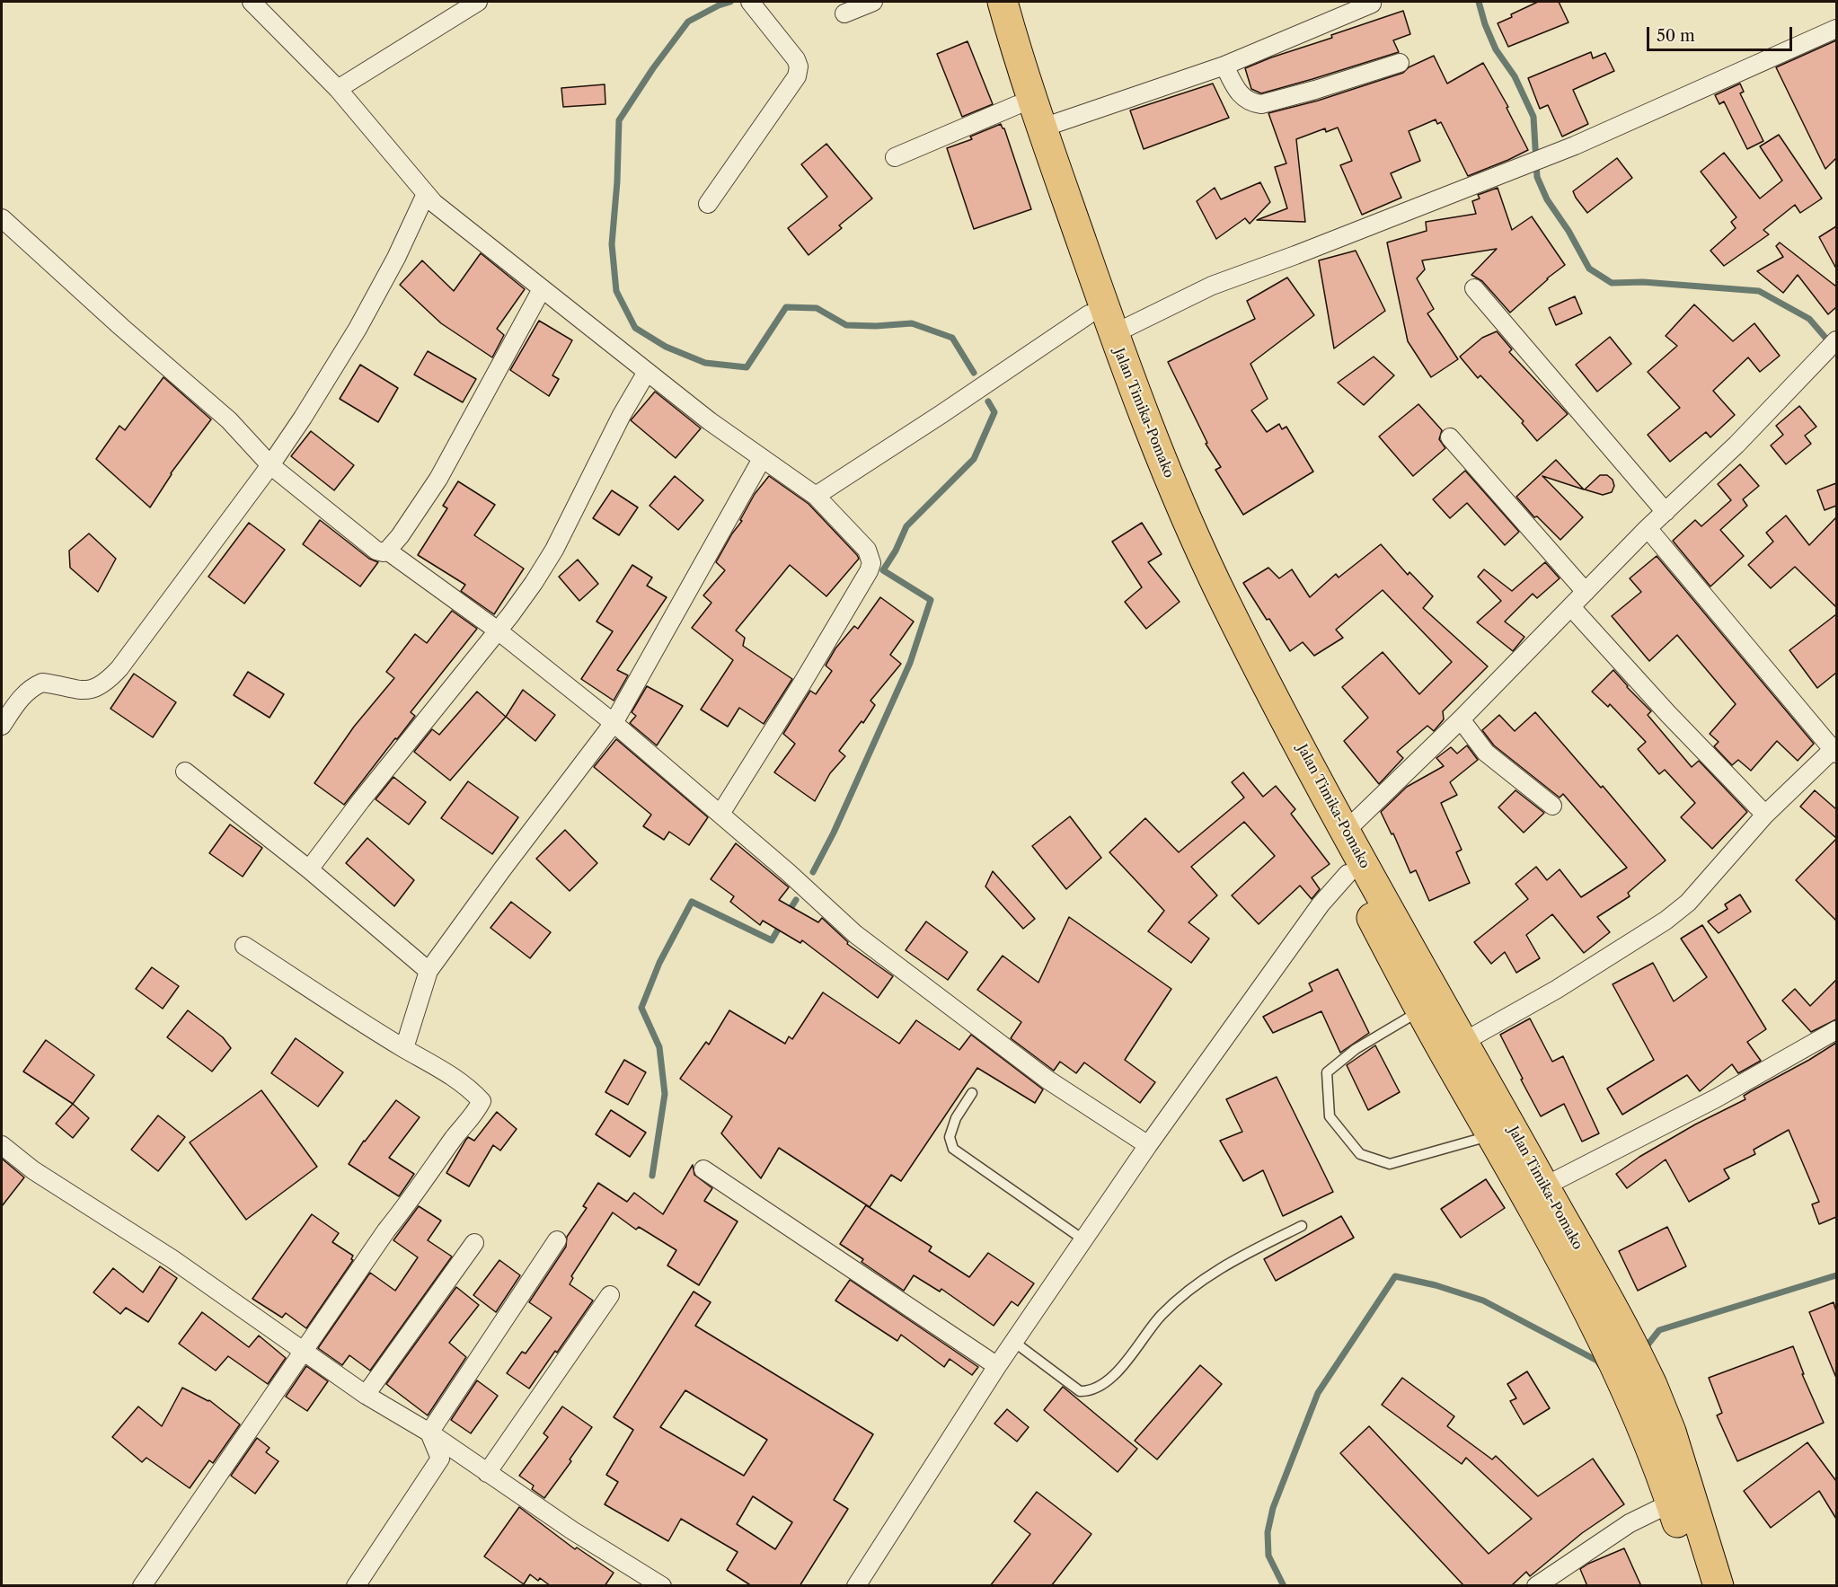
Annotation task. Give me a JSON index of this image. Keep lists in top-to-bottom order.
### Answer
{
  "streets": {
    "highway": ["Jalan Timika-Pomako"]
  },
  "scale_bar": "50 m"
}
